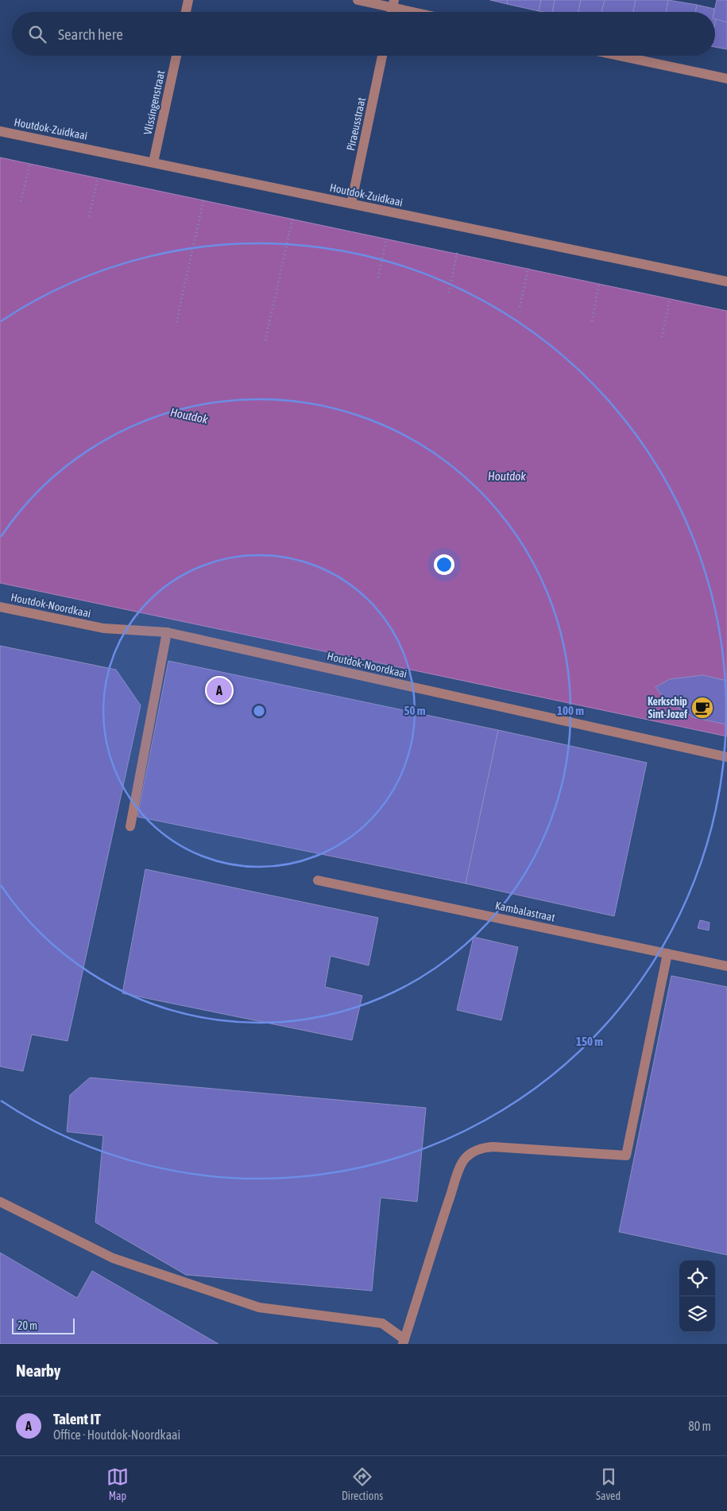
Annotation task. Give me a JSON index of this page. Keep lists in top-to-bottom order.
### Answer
{
  "streets": {
    "street": [
      "Vlissingenstraat",
      "Piraeusstraat",
      "Houtdok-Zuidkaai",
      "Houtdok-Noordkaai",
      "Kambalastraat"
    ]
  },
  "crossings": [
    ["Vlissingenstraat", "Houtdok-Zuidkaai"],
    ["Piraeusstraat", "Houtdok-Zuidkaai"]
  ],
  "water": ["Houtdok"],
  "places": {
    "cafe": ["Kerkschip Sint-Jozef"]
  },
  "scale_bar": "20 m",
  "page": {
    "search": "Search here",
    "pins": "A",
    "scale": "20 m",
    "heading": "Nearby",
    "list": [
      {
        "mark": "A",
        "name": "Talent IT",
        "note": "Office · Houtdok-Noordkaai",
        "value": "80 m"
      }
    ],
    "nav": ["Map", "Directions", "Saved"]
  },
  "rings": ["50 m", "100 m", "150 m"]
}
